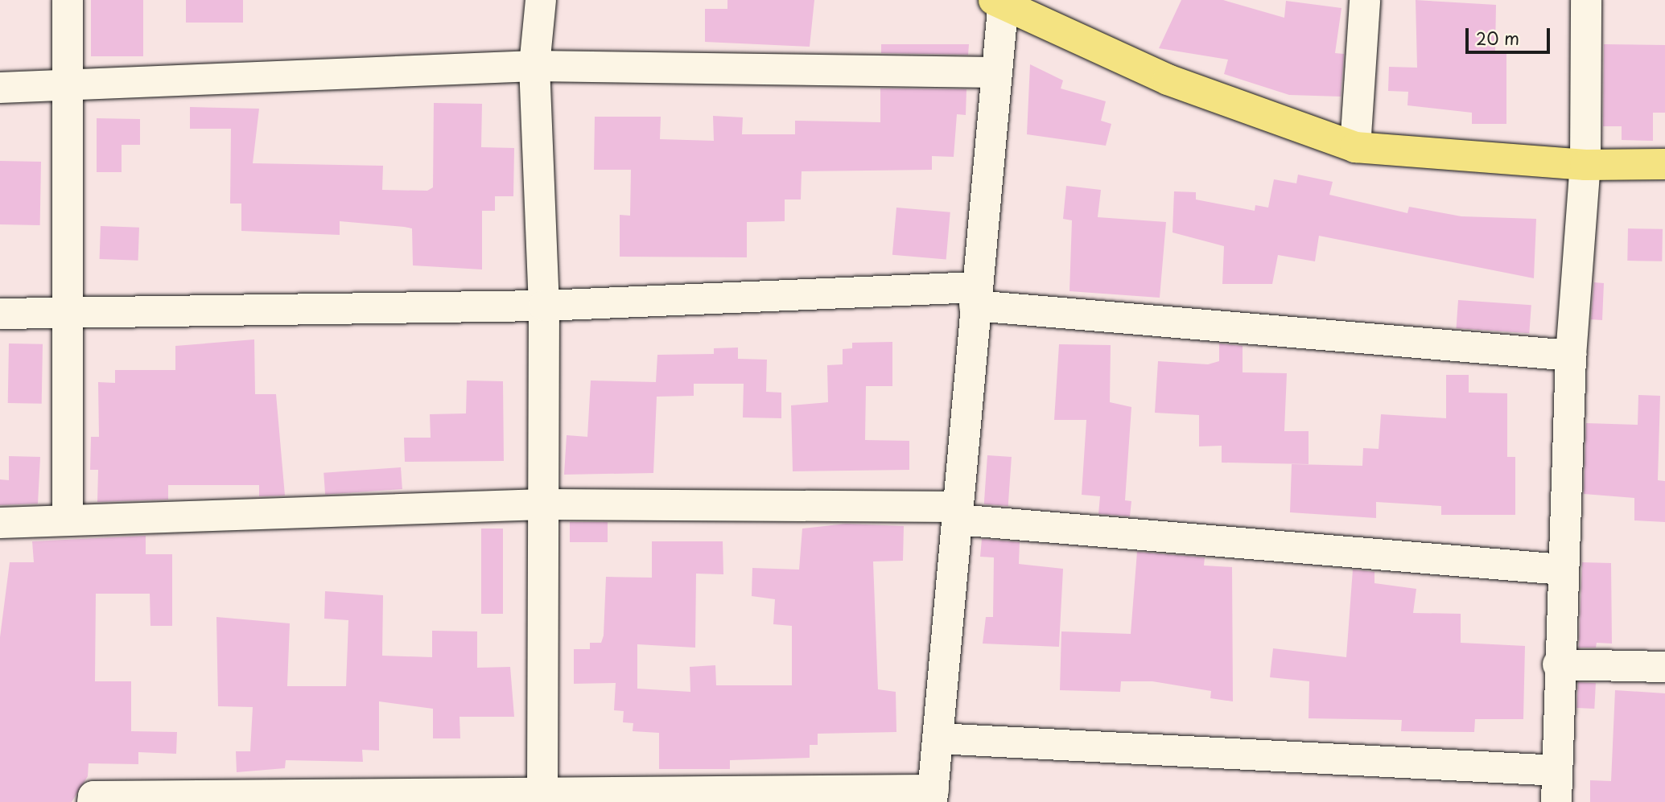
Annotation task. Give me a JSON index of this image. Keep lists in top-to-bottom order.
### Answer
{
  "scale_bar": "20 m"
}
